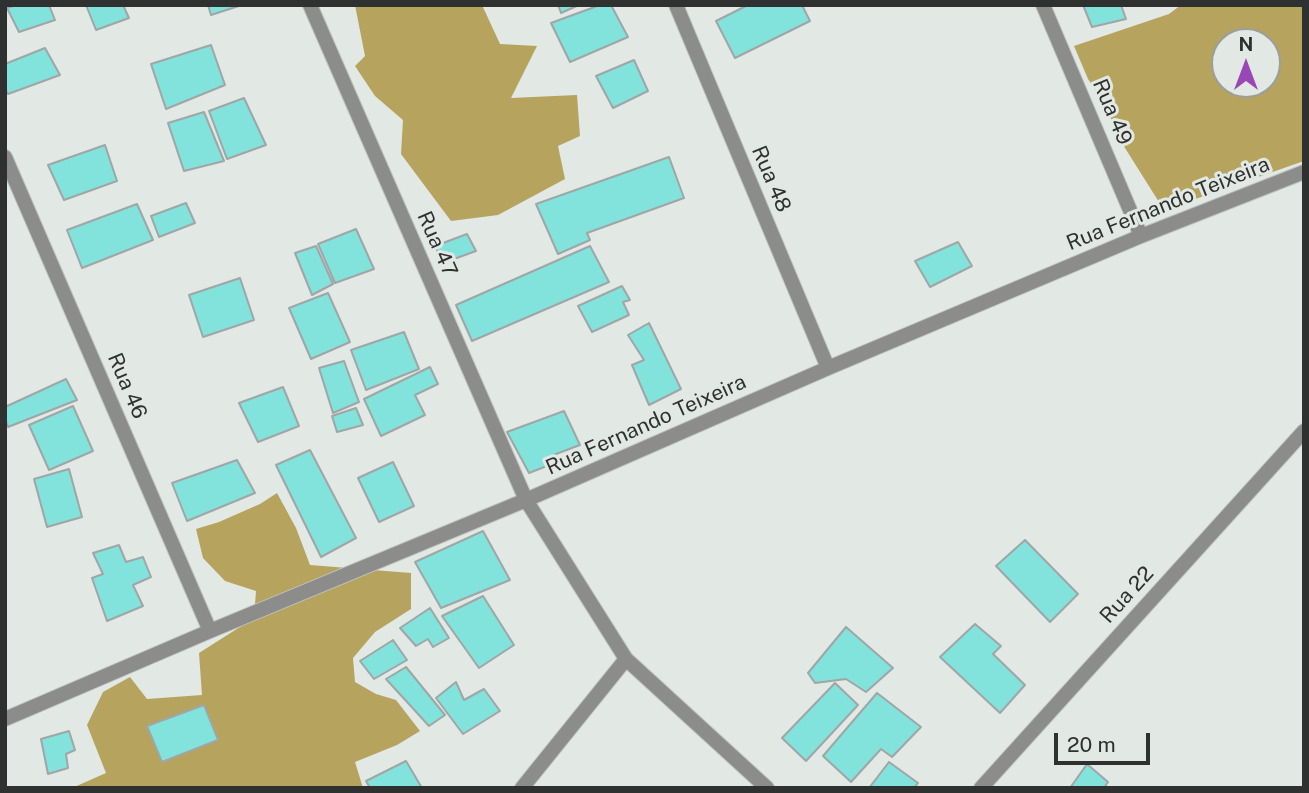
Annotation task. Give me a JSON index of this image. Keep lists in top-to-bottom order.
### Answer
{
  "streets": {
    "street": [
      "Rua 49",
      "Rua 48",
      "Rua Fernando Teixeira",
      "Rua 47",
      "Rua 46",
      "Rua 22"
    ]
  },
  "crossings": [
    ["Rua 49", "Rua Fernando Teixeira"],
    ["Rua 48", "Rua Fernando Teixeira"],
    ["Rua Fernando Teixeira", "Rua 47"],
    ["Rua Fernando Teixeira", "Rua 46"]
  ],
  "scale_bar": "20 m",
  "north": "top"
}
